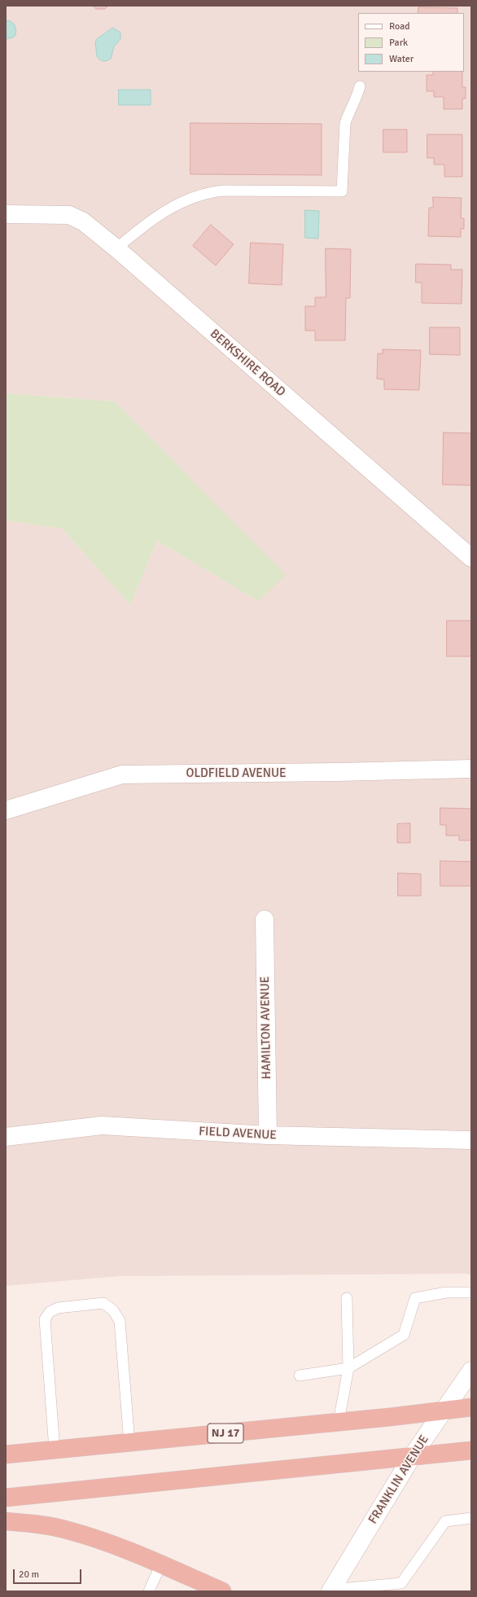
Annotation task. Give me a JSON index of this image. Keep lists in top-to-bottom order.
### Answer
{
  "streets": {
    "highway": ["NJ 17"],
    "street": [
      "BERKSHIRE ROAD",
      "OLDFIELD AVENUE",
      "HAMILTON AVENUE",
      "FIELD AVENUE",
      "FRANKLIN AVENUE"
    ]
  },
  "crossings": [
    ["HAMILTON AVENUE", "FIELD AVENUE"],
    ["NJ 17", "FRANKLIN AVENUE"]
  ],
  "legend": ["Road", "Park", "Water"],
  "scale_bar": "20 m"
}
